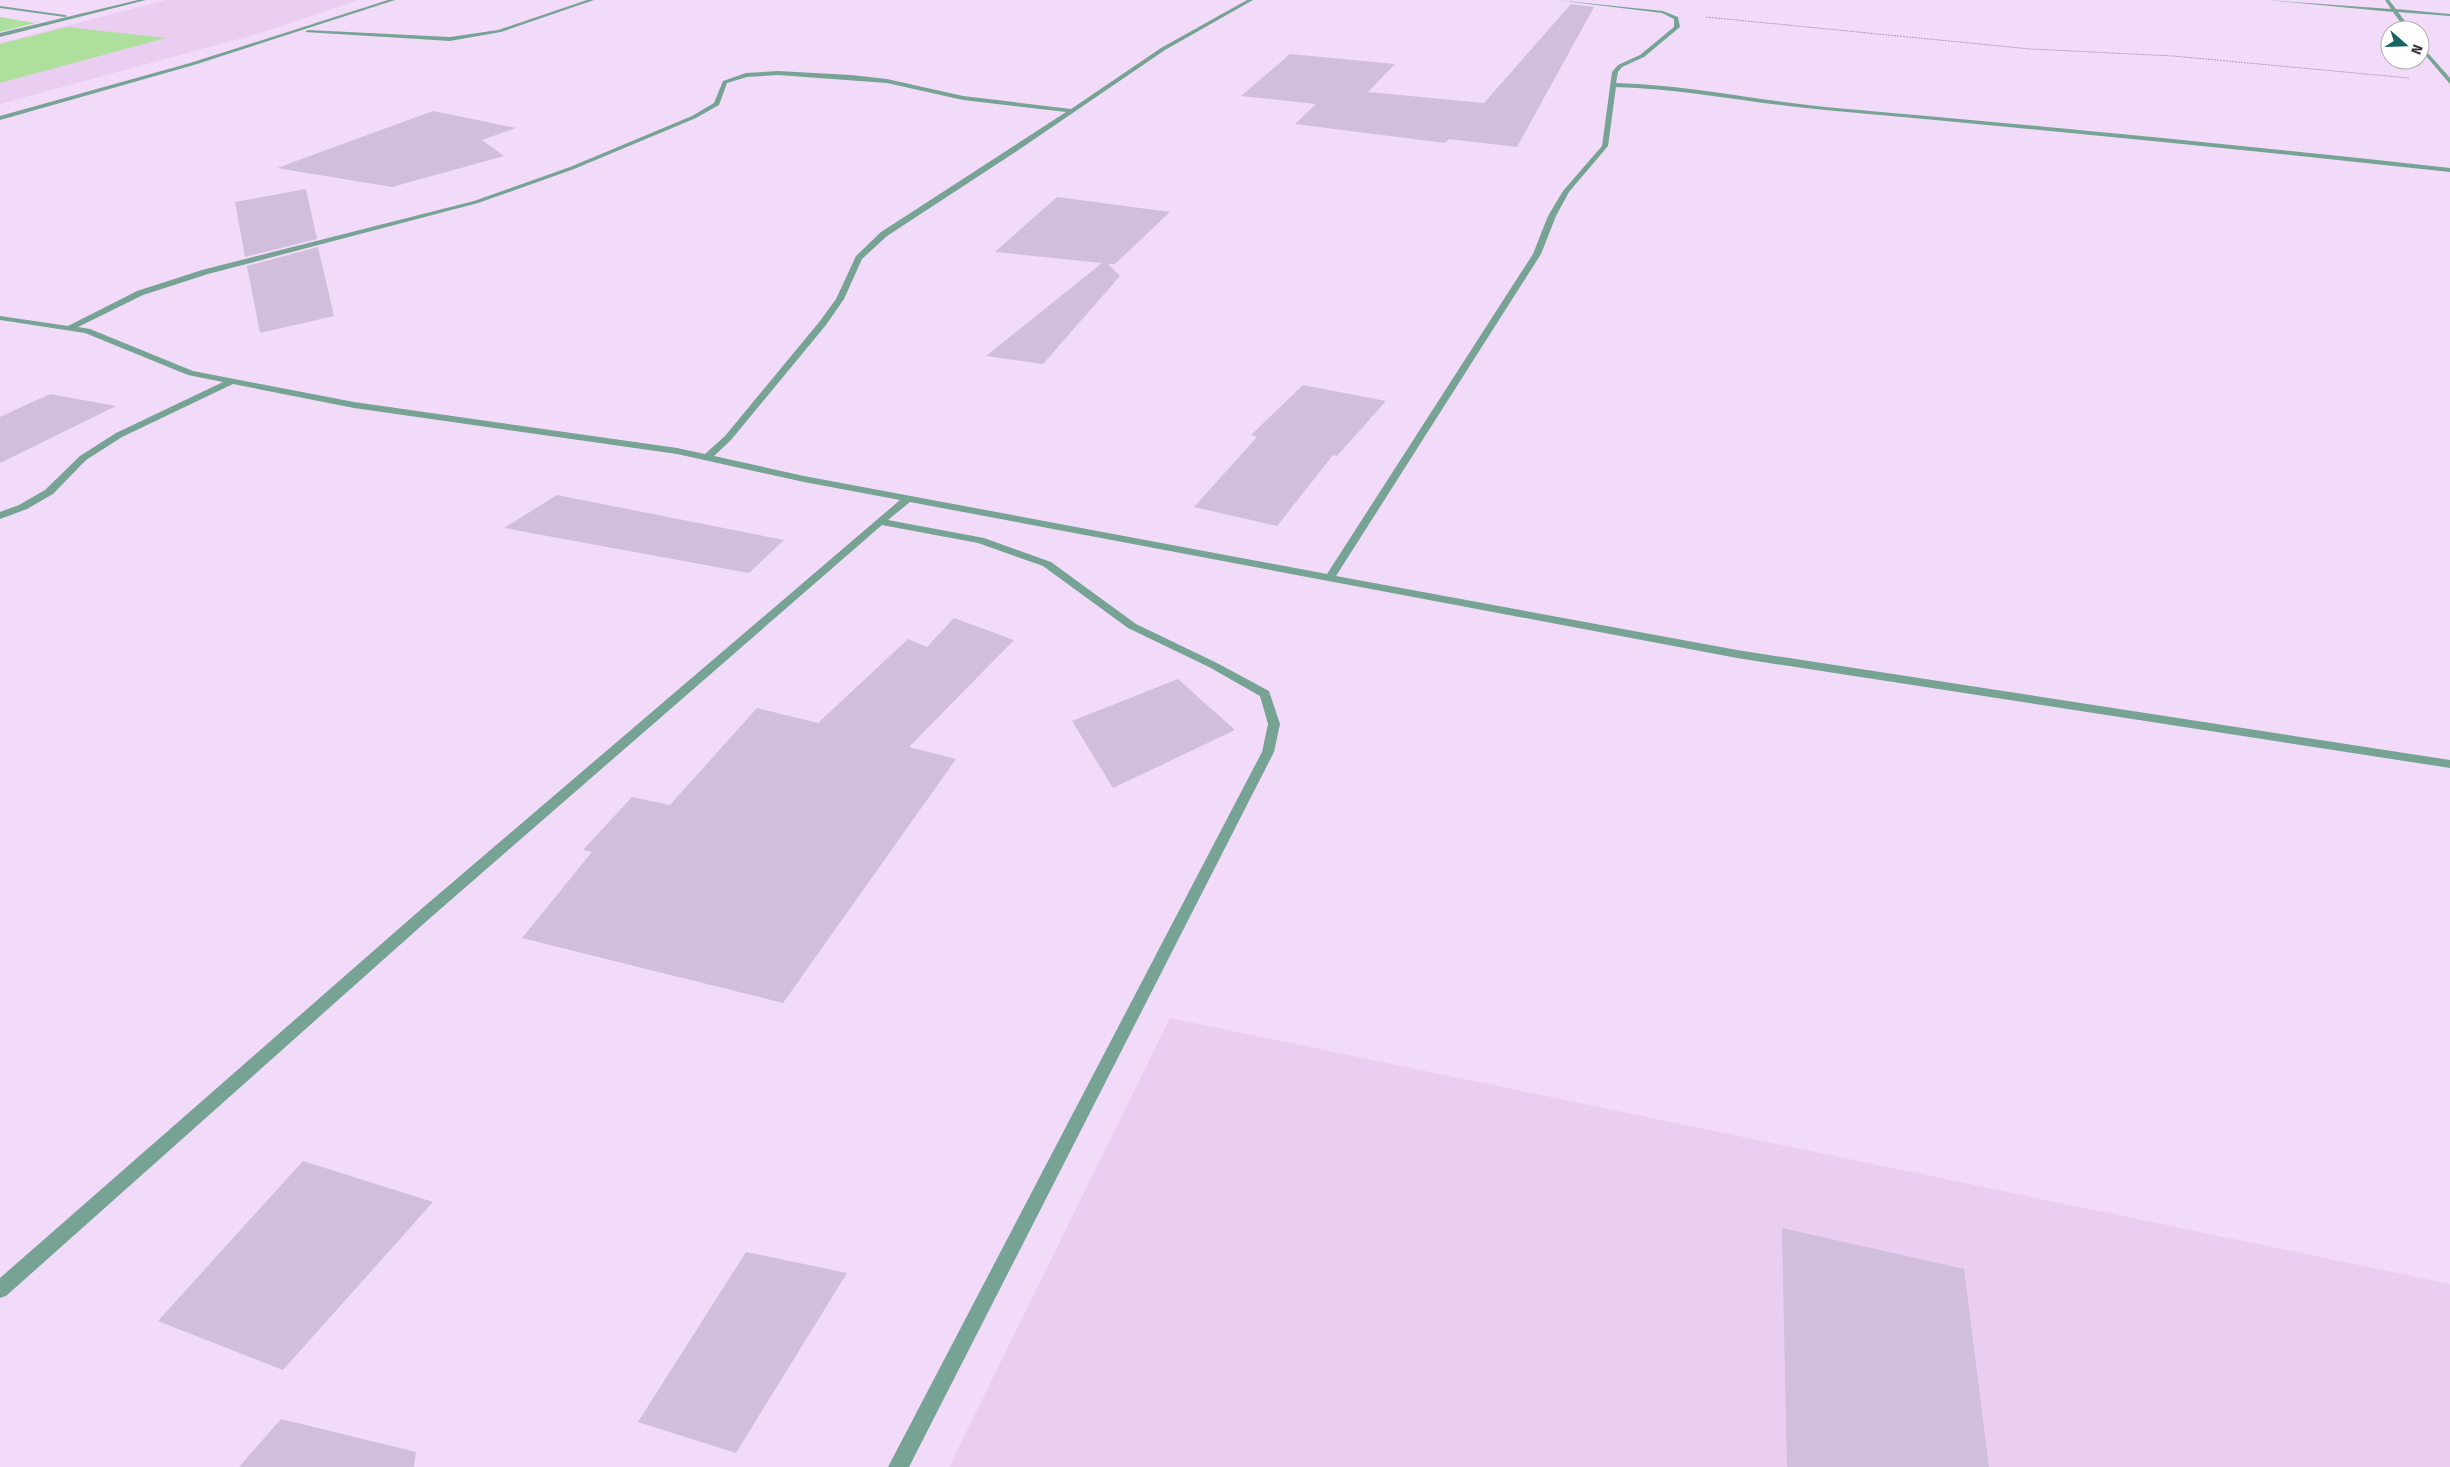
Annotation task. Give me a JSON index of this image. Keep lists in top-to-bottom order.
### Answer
{
  "north": "right"
}
